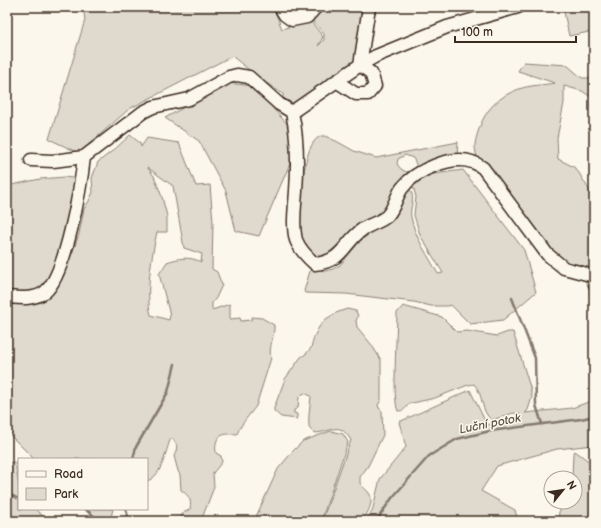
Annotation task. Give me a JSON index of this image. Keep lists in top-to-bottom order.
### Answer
{
  "water": ["Luční potok"],
  "legend": ["Road", "Park"],
  "scale_bar": "100 m",
  "north": "top right"
}
